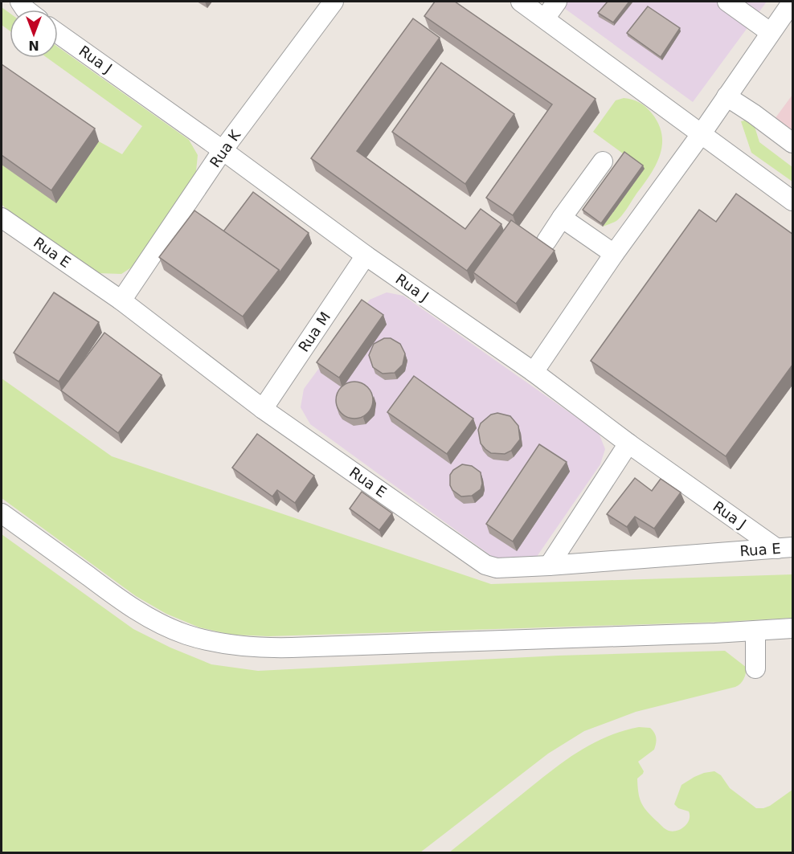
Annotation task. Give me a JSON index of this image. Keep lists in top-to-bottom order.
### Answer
{
  "streets": {
    "lane": [
      "Rua J",
      "Rua K",
      "Rua E",
      "Rua M"
    ]
  },
  "crossings": [
    ["Rua J", "Rua K"],
    ["Rua J", "Rua E"],
    ["Rua J", "Rua M"],
    ["Rua K", "Rua E"],
    ["Rua E", "Rua M"]
  ],
  "north": "bottom"
}
